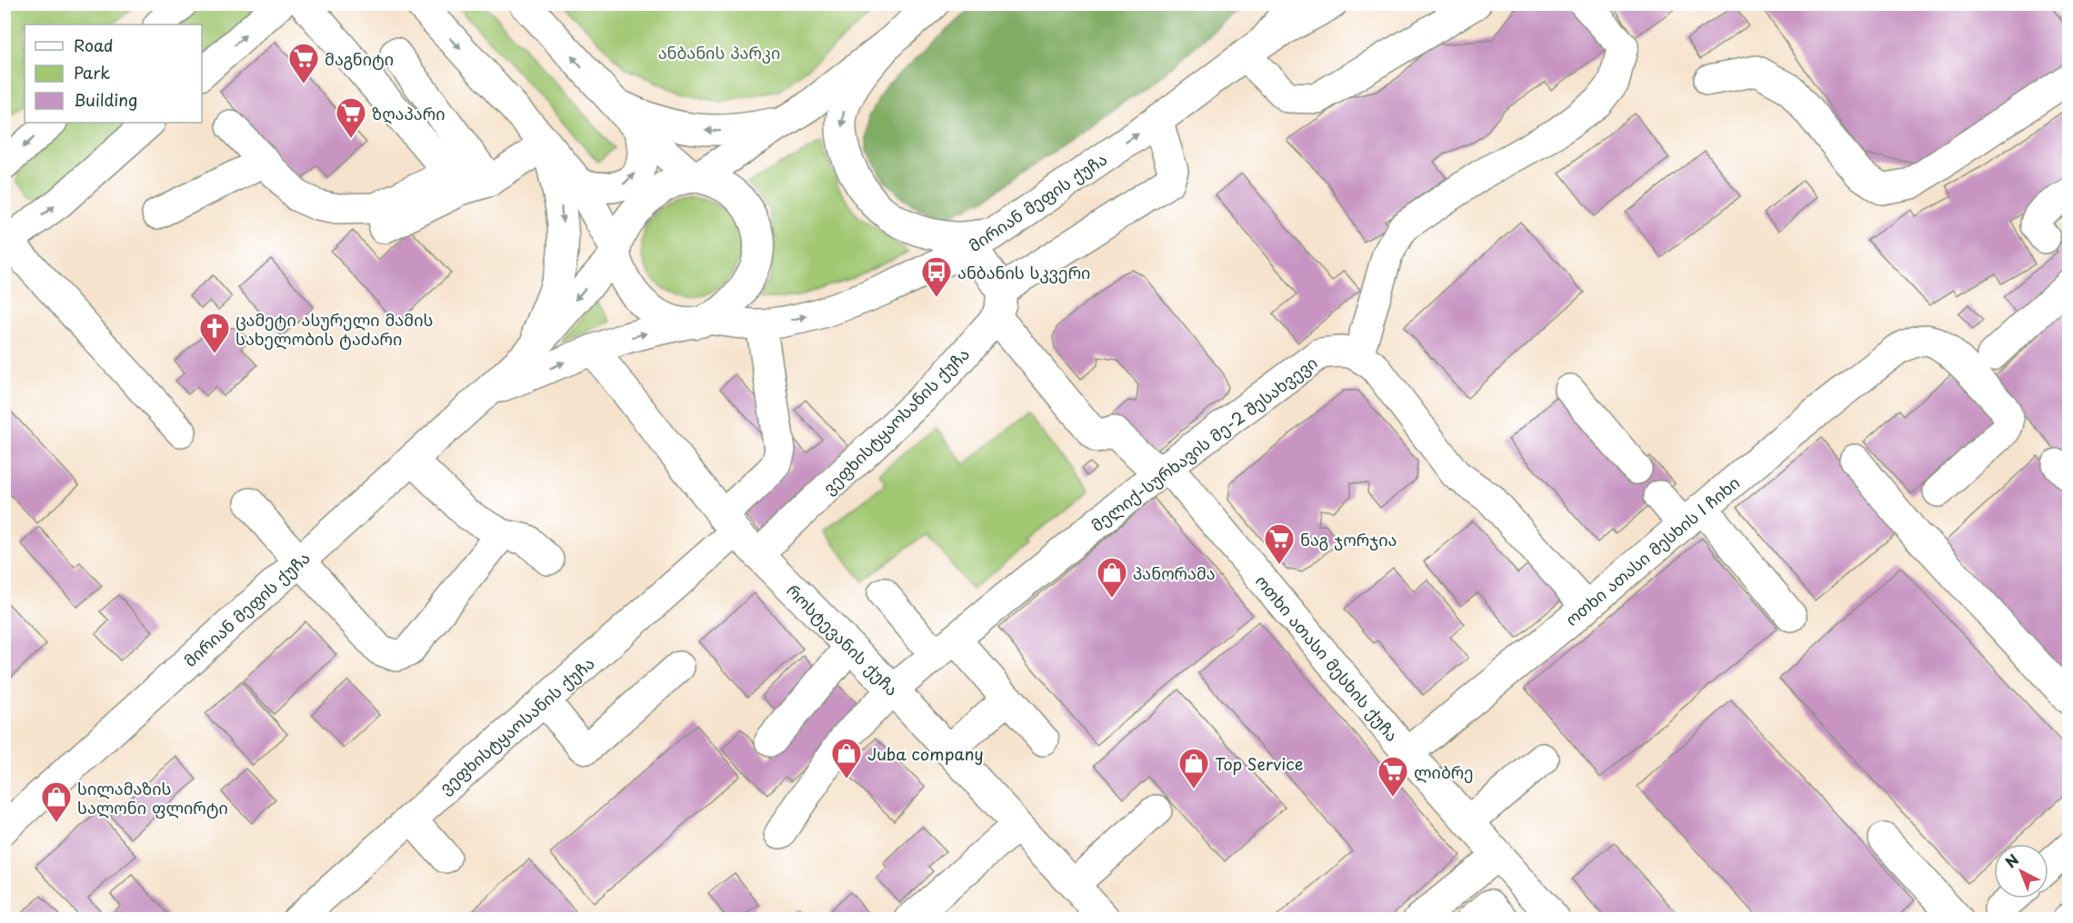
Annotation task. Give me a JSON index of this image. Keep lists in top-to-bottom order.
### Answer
{
  "streets": {
    "main road": [
      "მირიან მეფის ქუჩა",
      "ვეფხისტყაოსანის ქუჩა",
      "მელიქ-სურხავის მე-2 შესახვევი",
      "ოთხი ათასი მესხის I ჩიხი",
      "როსტევანის ქუჩა",
      "ოთხი ათასი მესხის ქუჩა"
    ]
  },
  "crossings": [
    ["მირიან მეფის ქუჩა", "ვეფხისტყაოსანის ქუჩა"],
    ["მირიან მეფის ქუჩა", "როსტევანის ქუჩა"],
    ["ვეფხისტყაოსანის ქუჩა", "როსტევანის ქუჩა"],
    ["ვეფხისტყაოსანის ქუჩა", "ოთხი ათასი მესხის ქუჩა"],
    ["მელიქ-სურხავის მე-2 შესახვევი", "როსტევანის ქუჩა"],
    ["მელიქ-სურხავის მე-2 შესახვევი", "ოთხი ათასი მესხის ქუჩა"],
    ["ოთხი ათასი მესხის I ჩიხი", "ოთხი ათასი მესხის ქუჩა"]
  ],
  "parks": ["ანბანის პარკი"],
  "places": {
    "supermarket": [
      "მაგნიტი",
      "ზღაპარი",
      "ნაგ ჯორჯია",
      "ლიბრე"
    ],
    "bus stop": ["ანბანის სკვერი"],
    "church": ["ცამეტი ასურელი მამის სახელობის ტაძარი"],
    "shop": [
      "პანორამა",
      "Juba company",
      "Top Service",
      "სილამაზის სალონი ფლირტი"
    ]
  },
  "legend": ["Road", "Park", "Building"],
  "north": "top left"
}
